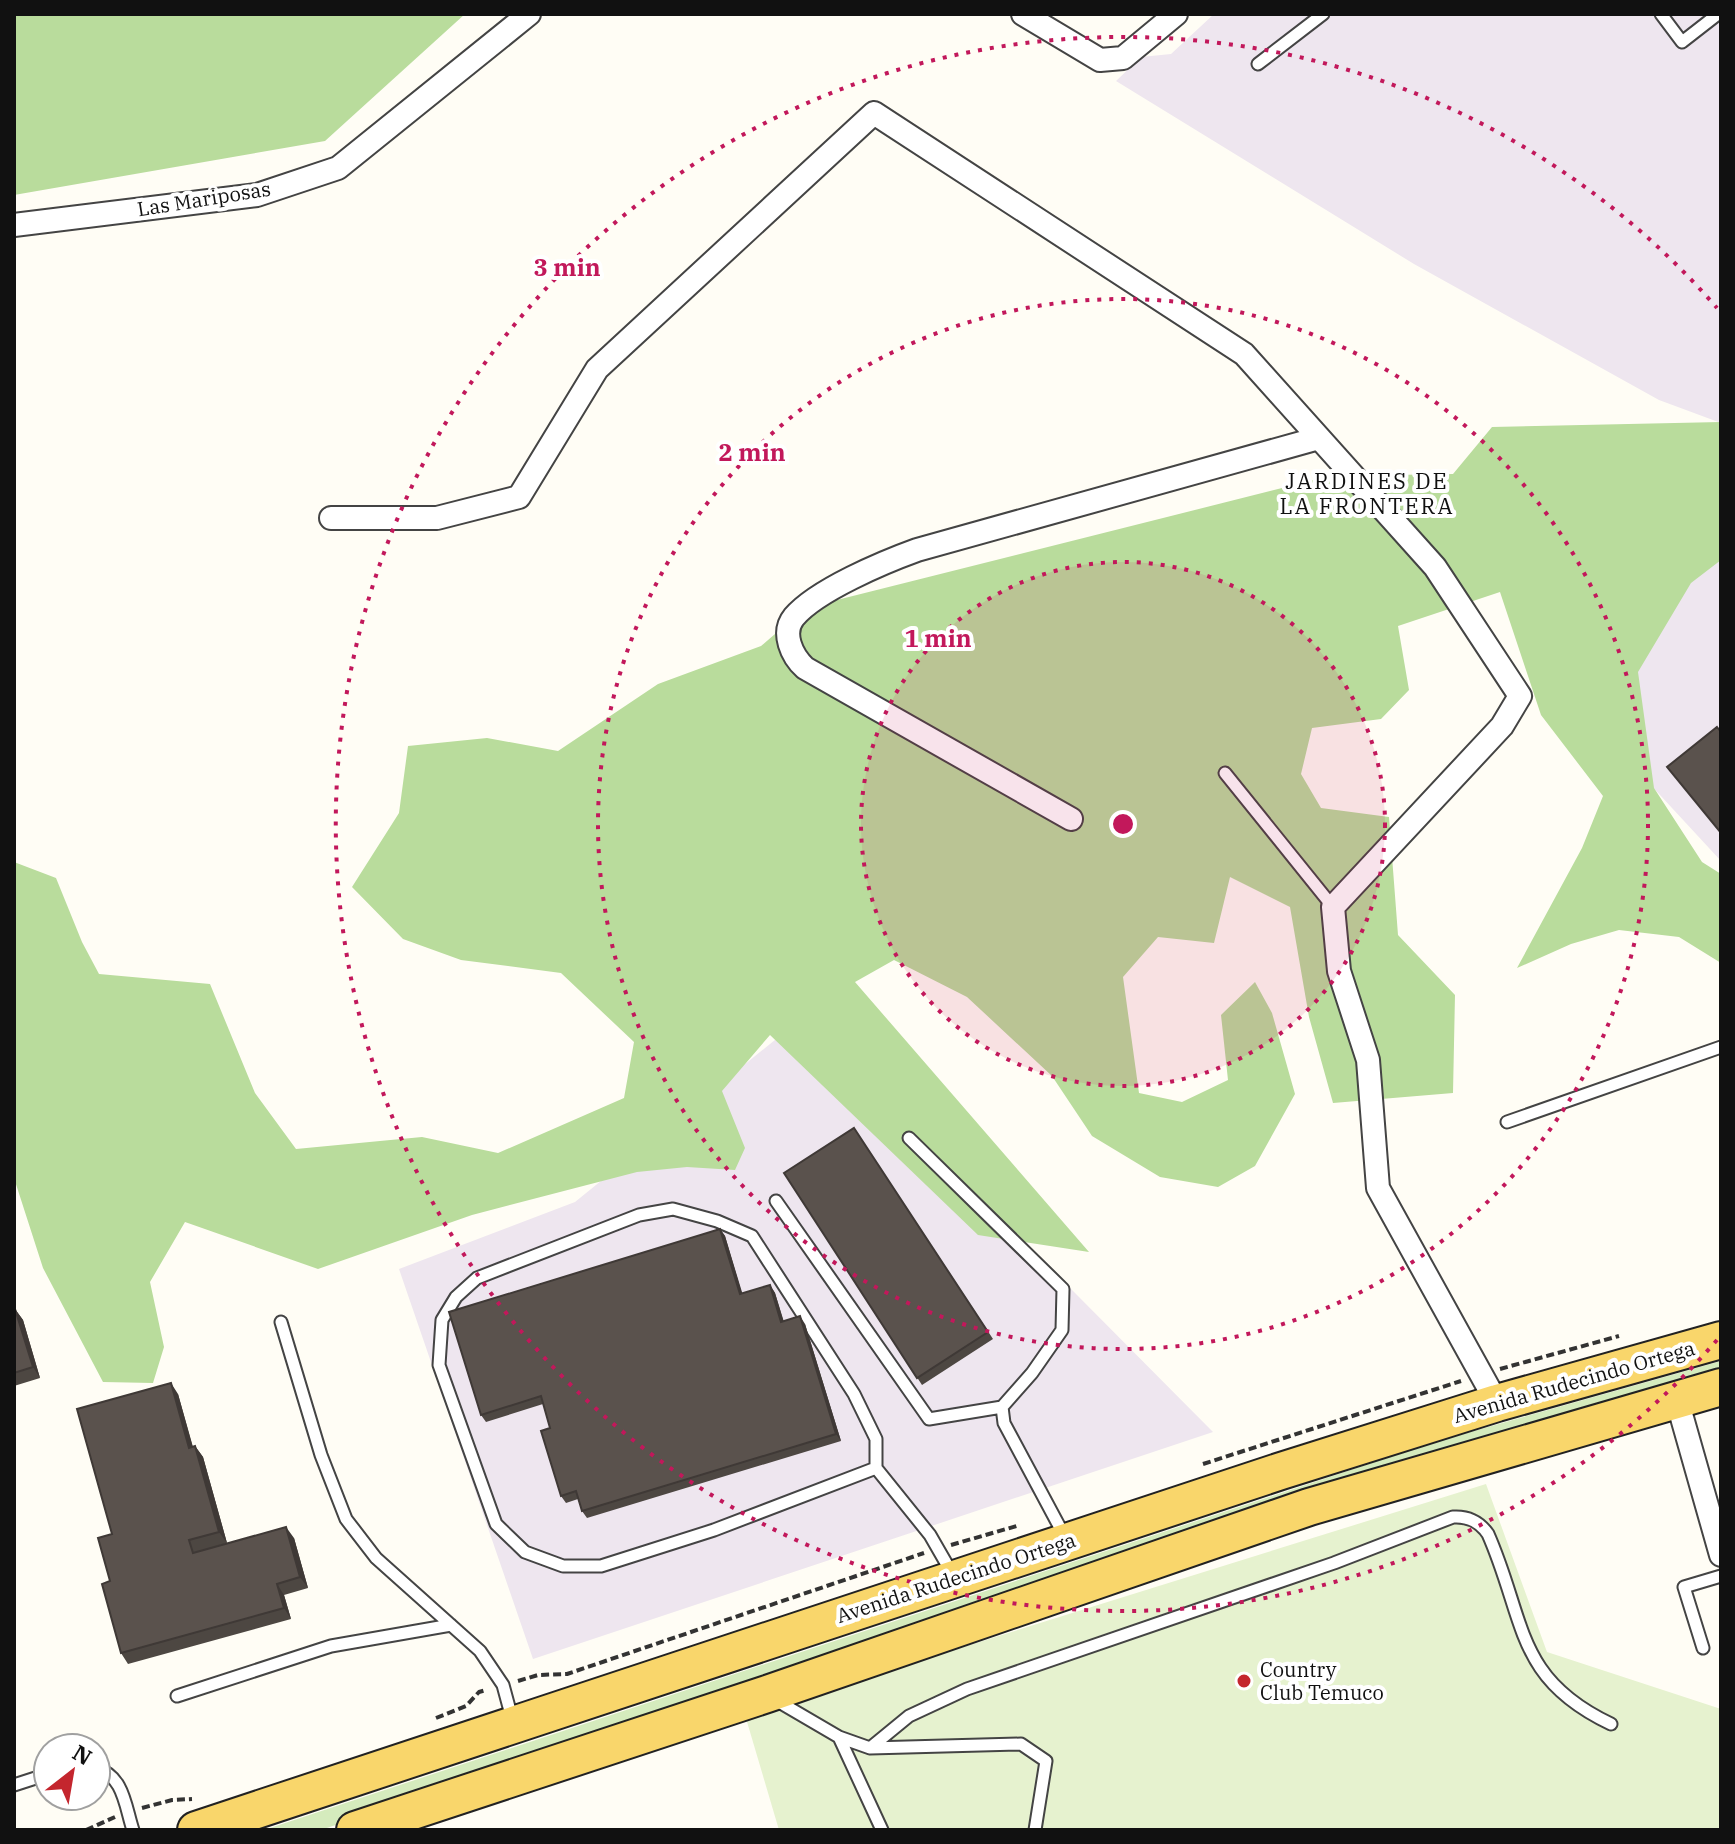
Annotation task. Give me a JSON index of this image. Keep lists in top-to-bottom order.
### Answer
{
  "streets": {
    "main road": ["Avenida Rudecindo Ortega"],
    "street": ["Las Mariposas"]
  },
  "districts": ["JARDINES DE LA FRONTERA"],
  "places": ["Country Club Temuco"],
  "north": "top right",
  "rings": ["3 min", "2 min", "1 min"]
}
